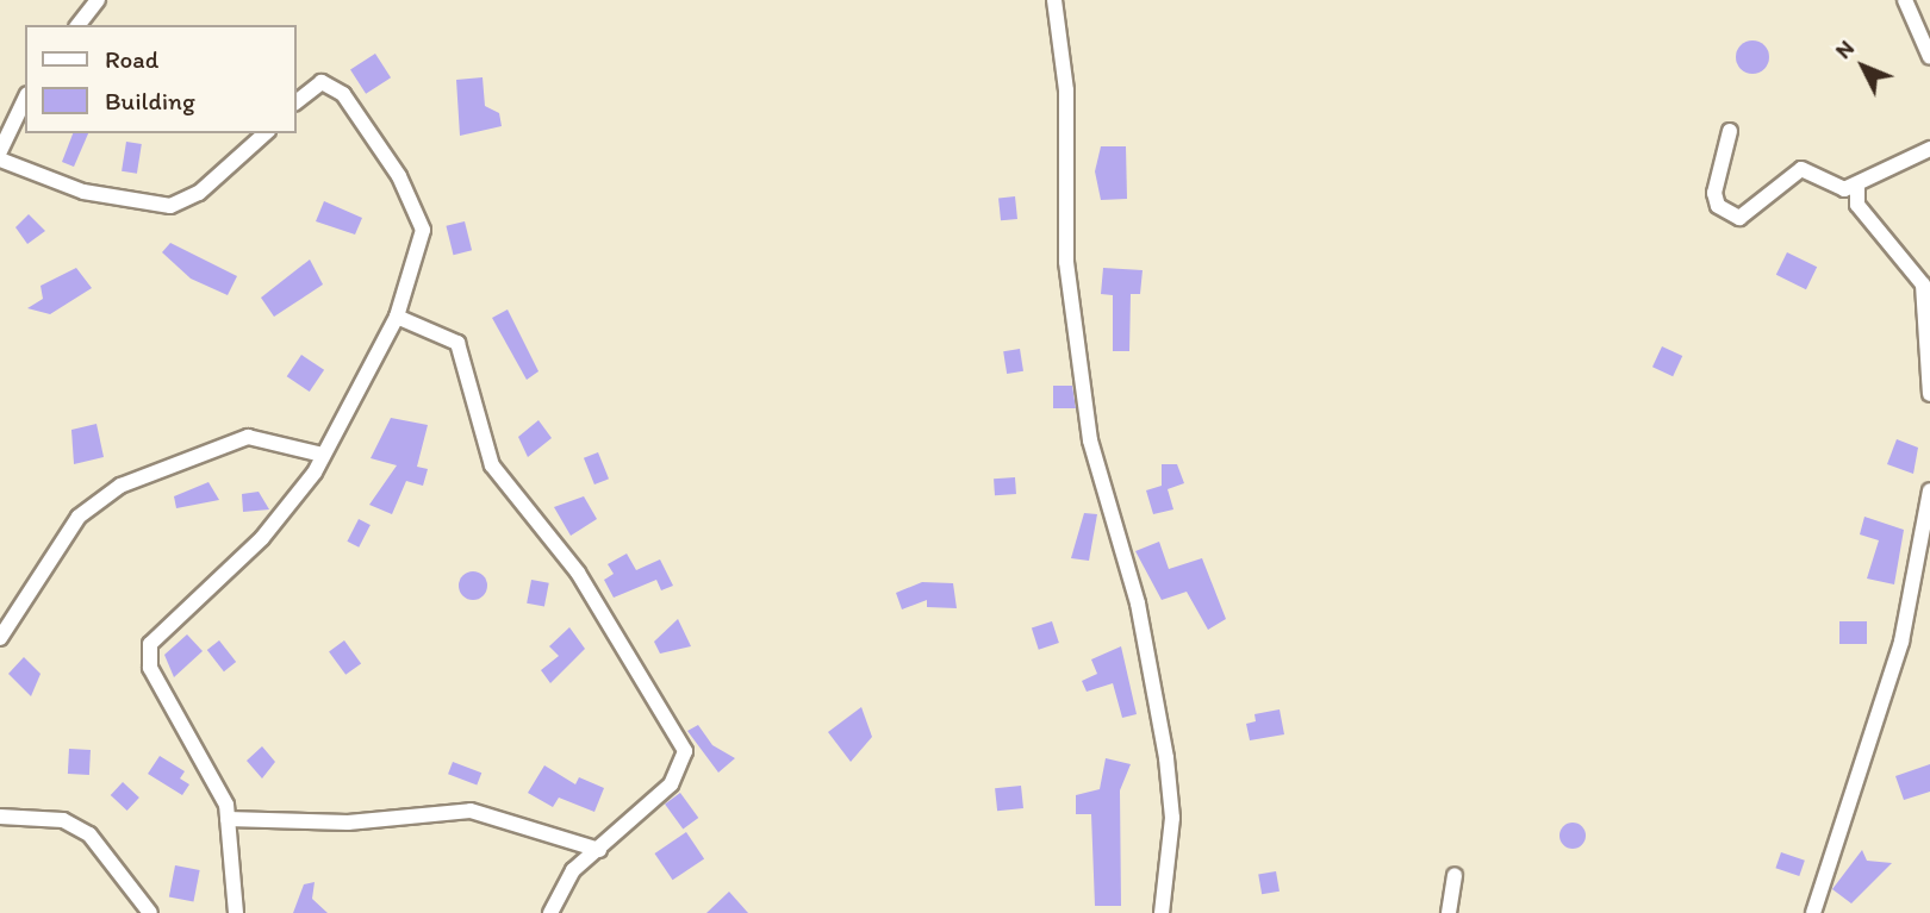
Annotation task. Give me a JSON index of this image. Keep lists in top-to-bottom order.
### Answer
{
  "legend": ["Road", "Building"],
  "north": "top left"
}
